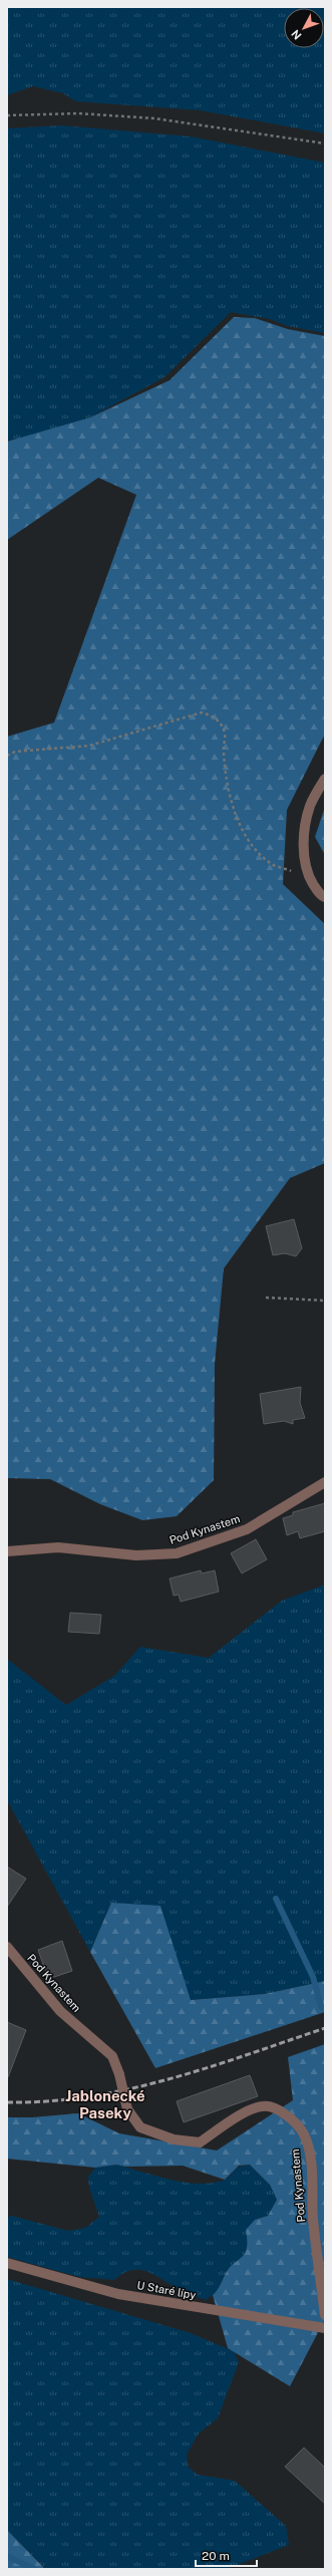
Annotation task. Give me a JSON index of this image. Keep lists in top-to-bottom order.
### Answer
{
  "streets": {
    "street": ["Pod Kynastem", "U Staré lípy"]
  },
  "districts": ["Jablonecké Paseky"],
  "scale_bar": "20 m",
  "north": "bottom left"
}
